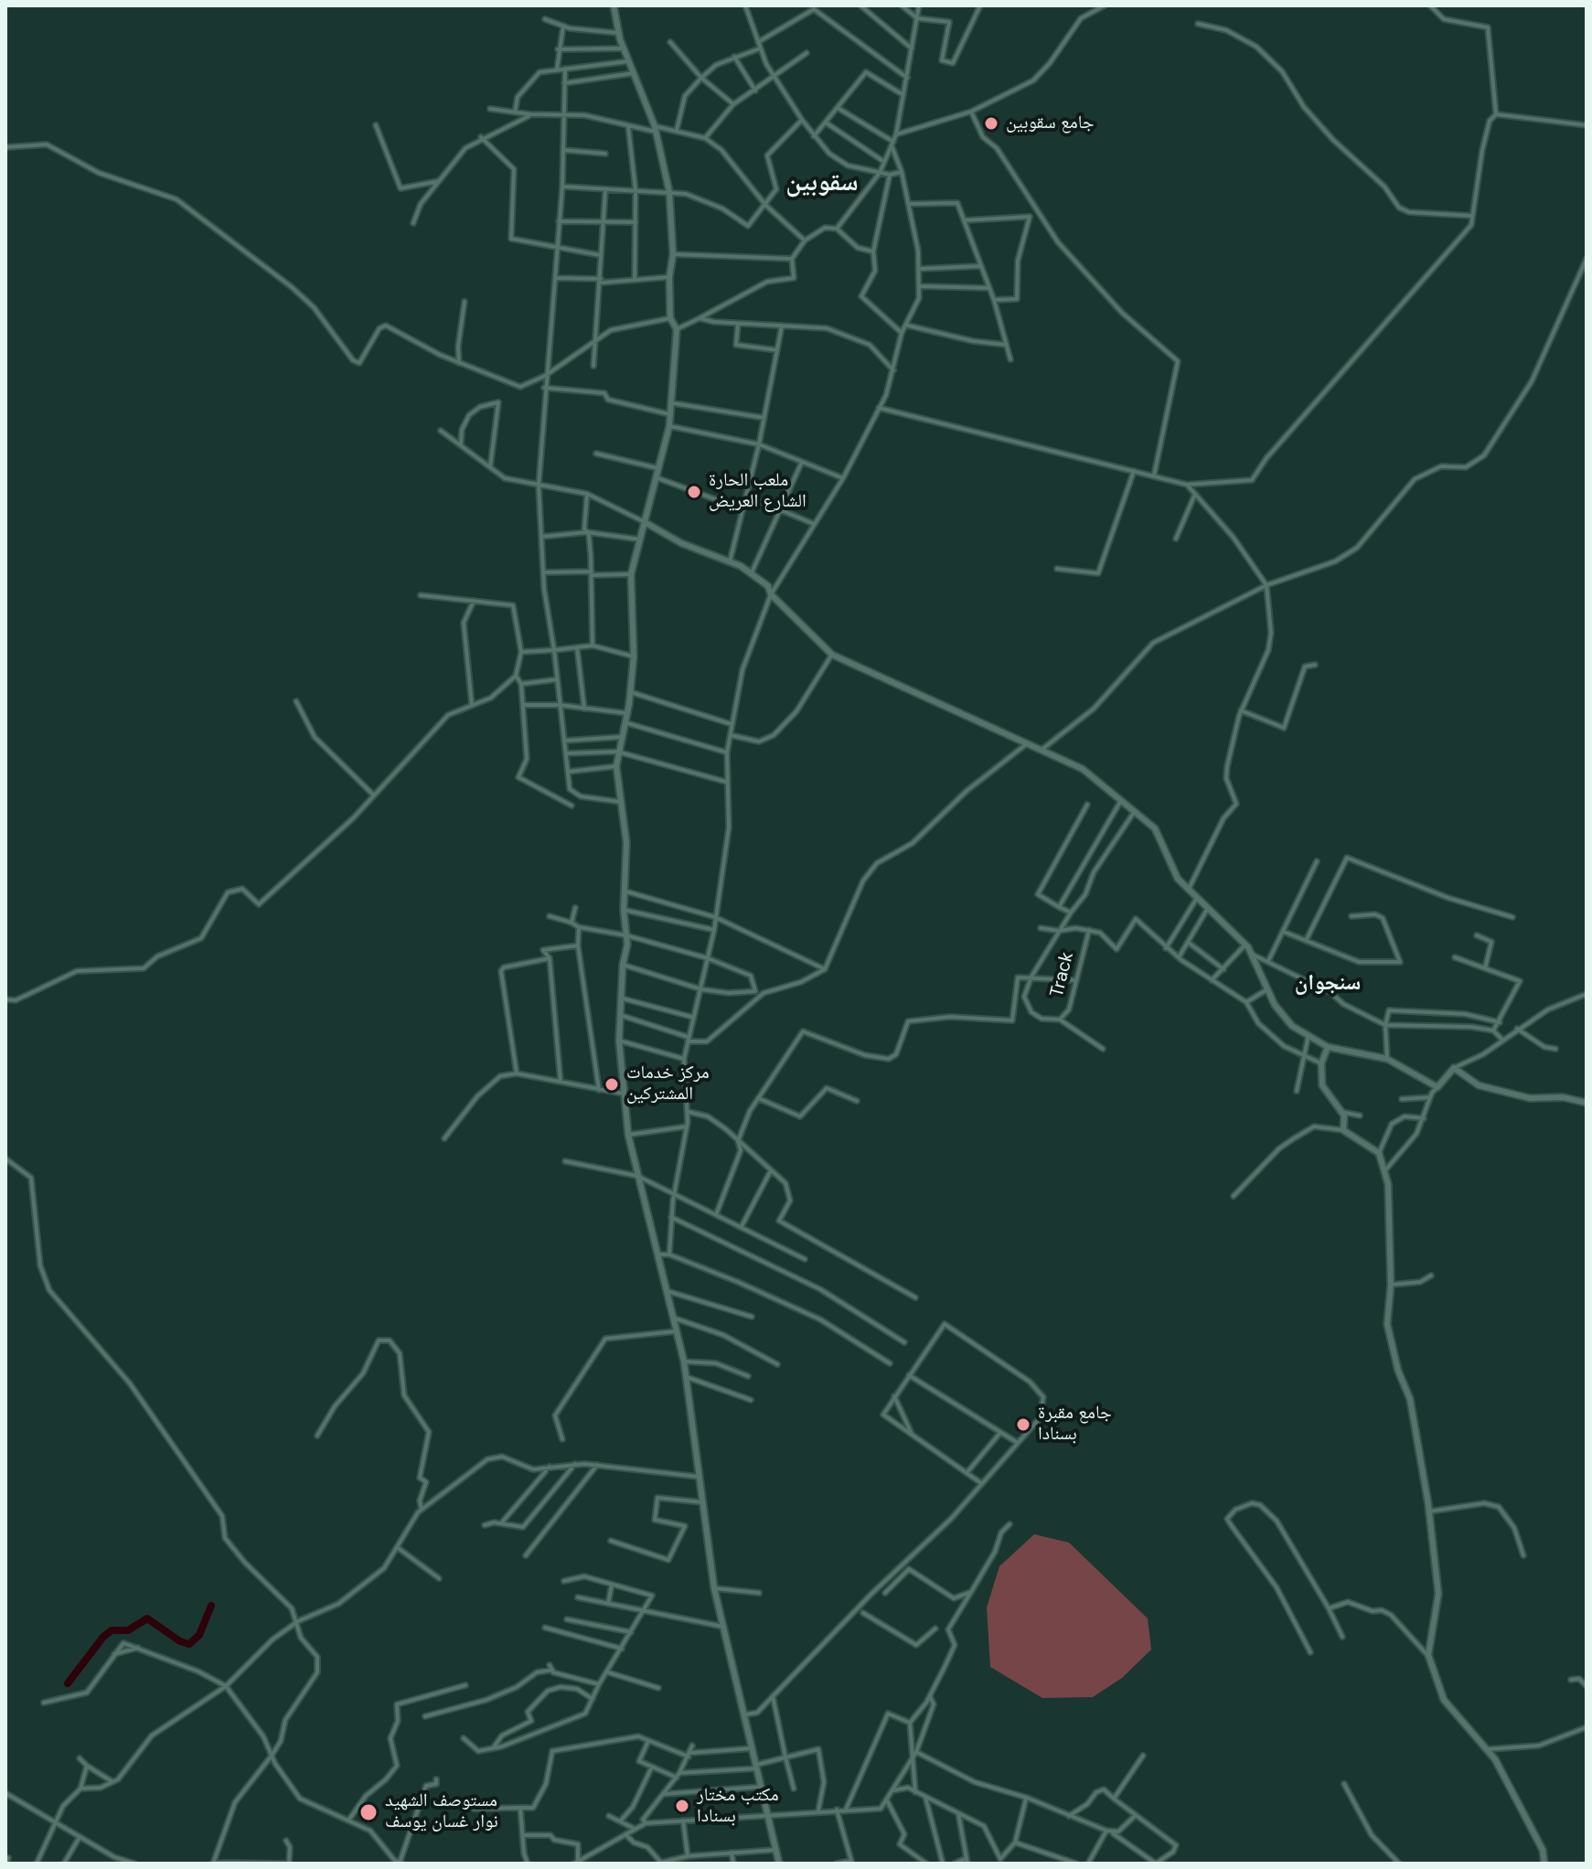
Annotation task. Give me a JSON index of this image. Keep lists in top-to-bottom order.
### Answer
{
  "streets": {
    "street": ["Track"]
  },
  "districts": ["سقوبين", "سنجوان"],
  "places": [
    "جامع سقوبين",
    "ملعب الحارة الشارع العريض",
    "مركز خدمات المشتركين",
    "جامع مقبرة بسنادا",
    "مكتب مختار بسنادا",
    "مستوصف الشهيد نوار غسان يوسف"
  ]
}
